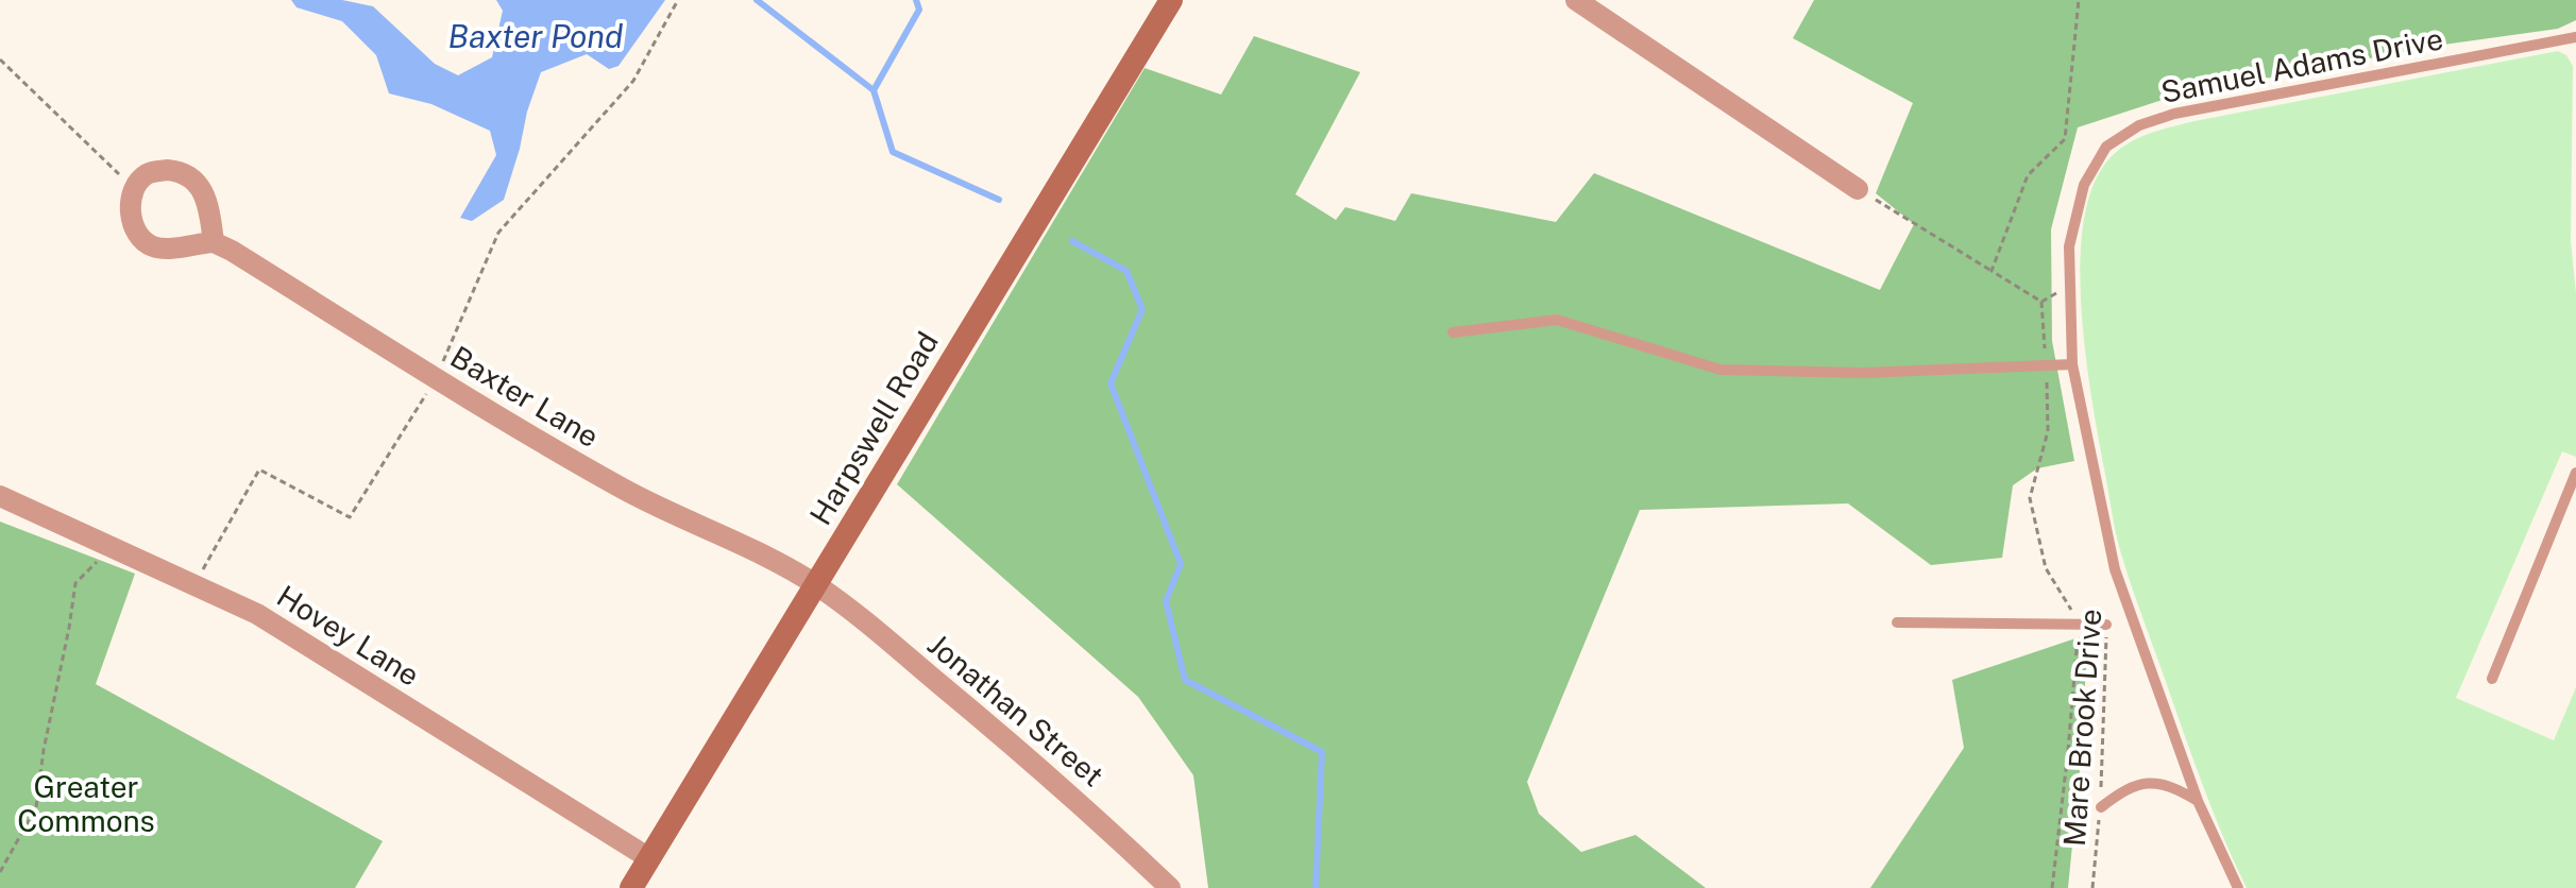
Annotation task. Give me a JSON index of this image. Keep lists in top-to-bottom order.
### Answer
{
  "streets": {
    "main road": ["Harpswell Road"],
    "street": ["Baxter Lane", "Hovey Lane", "Jonathan Street"],
    "lane": ["Samuel Adams Drive"],
    "path": ["Mare Brook Drive"]
  },
  "crossings": [
    ["Baxter Lane", "Harpswell Road"],
    ["Baxter Lane", "Jonathan Street"],
    ["Harpswell Road", "Hovey Lane"],
    ["Harpswell Road", "Jonathan Street"]
  ],
  "water": ["Baxter Pond"],
  "parks": ["Greater Commons"]
}
